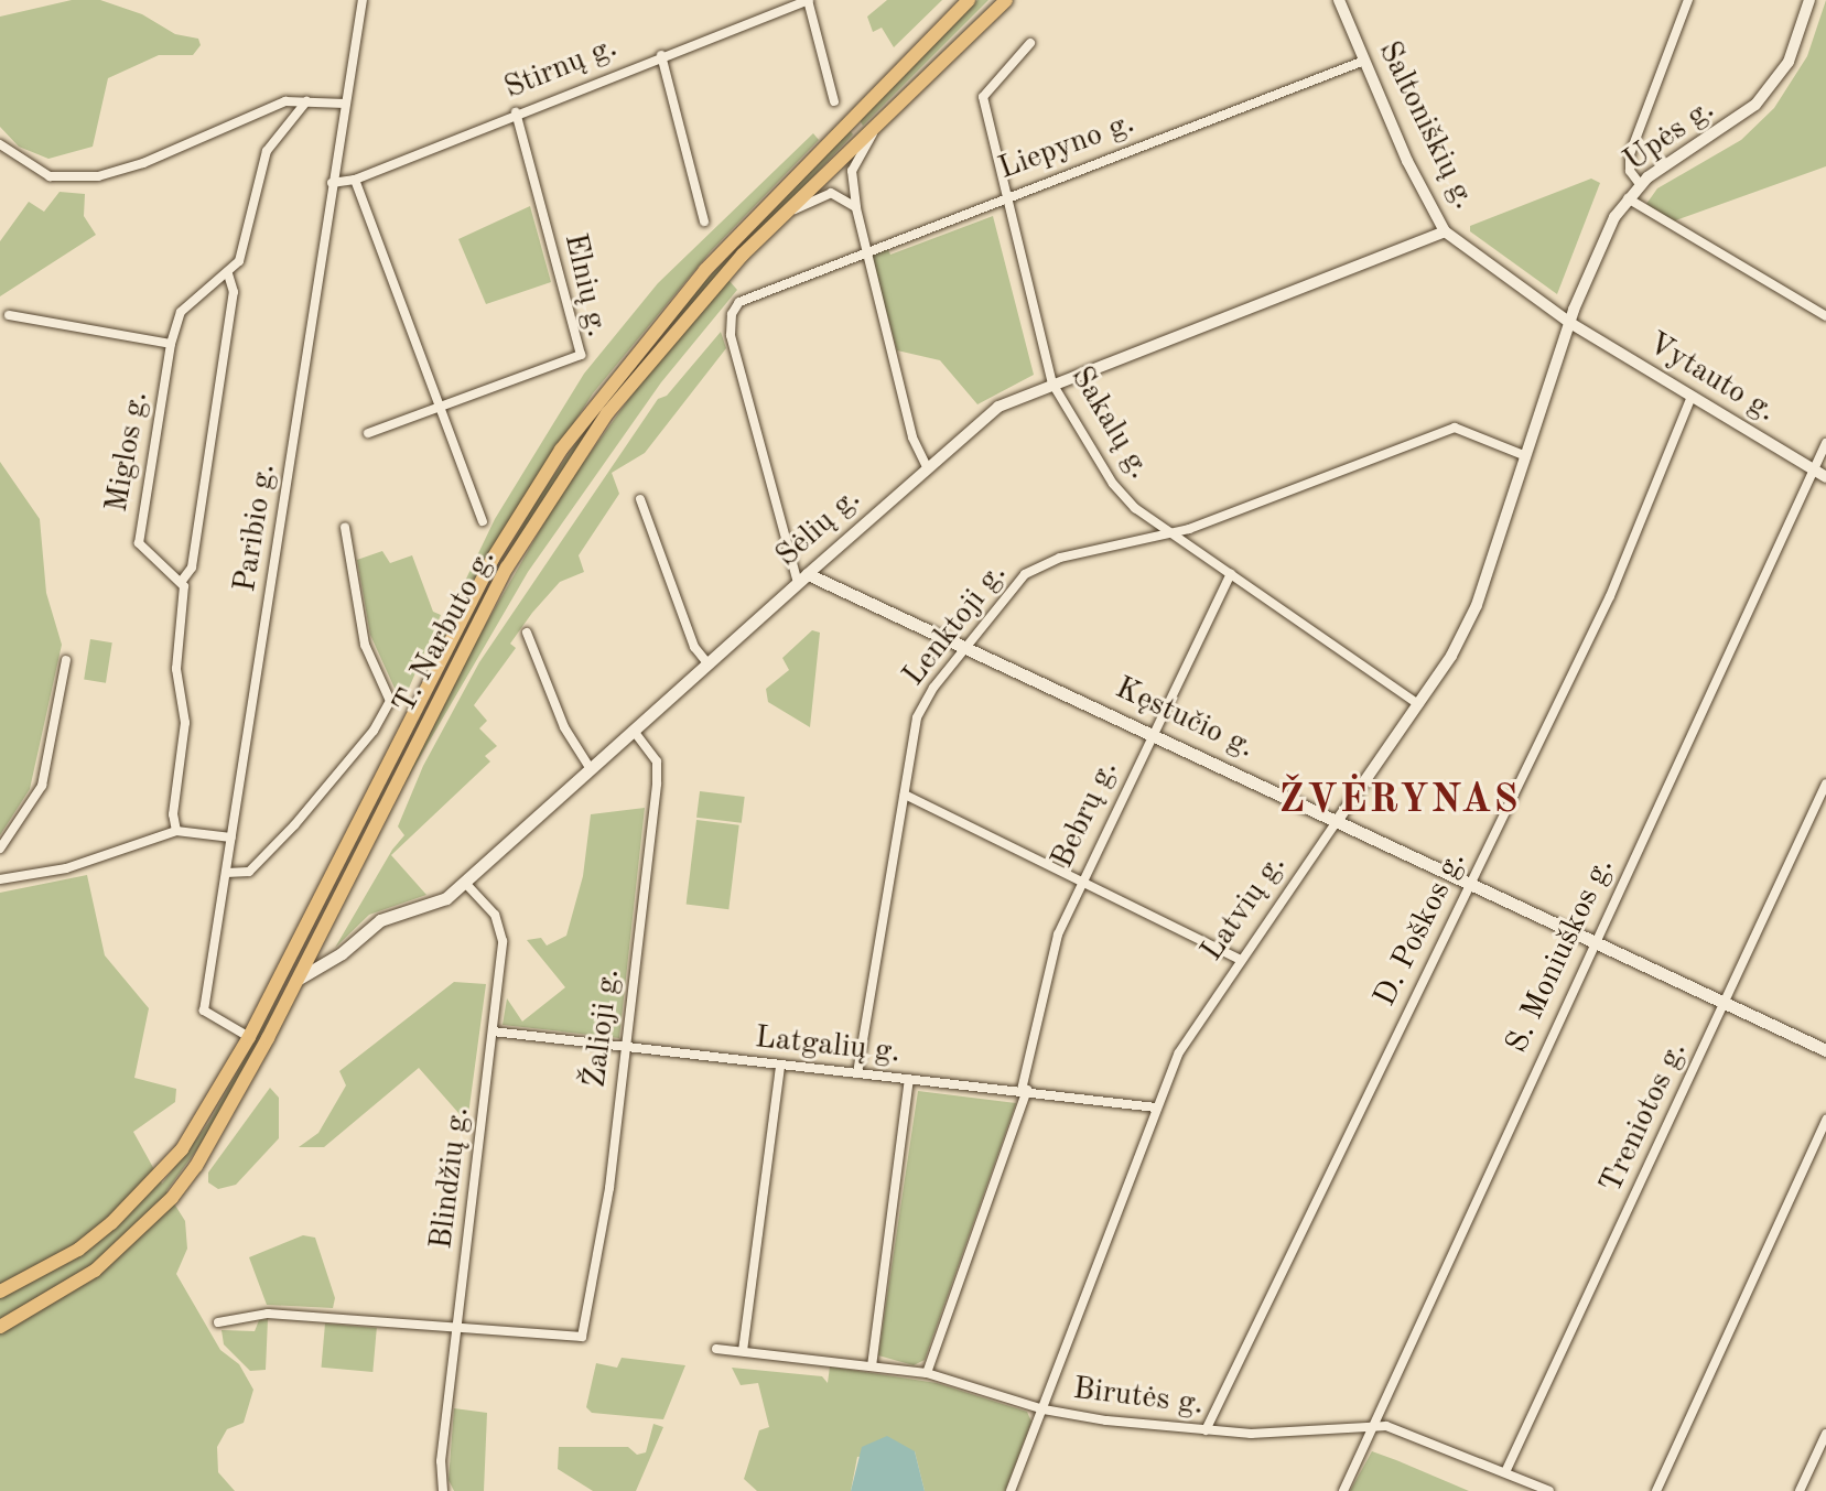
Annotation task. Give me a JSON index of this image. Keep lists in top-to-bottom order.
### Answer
{
  "streets": {
    "main road": ["Sėlių g.", "T. Narbuto g.", "Kęstučio g."],
    "street": [
      "Stirnų g.",
      "Saltoniškių g.",
      "Upės g.",
      "Liepyno g.",
      "Elnių g.",
      "Vytauto g.",
      "Sakalų g.",
      "Miglos g.",
      "Paribio g.",
      "Lenktoji g.",
      "Bebrų g.",
      "Latvių g.",
      "D. Poškos g.",
      "S. Moniuškos g.",
      "Žalioji g.",
      "Latgalių g.",
      "Treniotos g.",
      "Blindžių g.",
      "Birutės g."
    ]
  },
  "crossings": [
    ["Stirnų g.", "Elnių g."],
    ["Stirnų g.", "Paribio g."],
    ["Saltoniškių g.", "Upės g."],
    ["Saltoniškių g.", "Liepyno g."],
    ["Saltoniškių g.", "Vytauto g."],
    ["Saltoniškių g.", "Sėlių g."],
    ["Saltoniškių g.", "Latvių g."],
    ["Upės g.", "Vytauto g."],
    ["Upės g.", "Latvių g."],
    ["Liepyno g.", "Sakalų g."],
    ["Liepyno g.", "Sėlių g."],
    ["Liepyno g.", "Kęstučio g."],
    ["Vytauto g.", "Latvių g."],
    ["Vytauto g.", "D. Poškos g."],
    ["Vytauto g.", "S. Moniuškos g."],
    ["Sakalų g.", "Sėlių g."],
    ["Sakalų g.", "Lenktoji g."],
    ["Sakalų g.", "Bebrų g."],
    ["Sakalų g.", "Latvių g."],
    ["Paribio g.", "T. Narbuto g."],
    ["Sėlių g.", "T. Narbuto g."],
    ["Sėlių g.", "Kęstučio g."],
    ["Sėlių g.", "Žalioji g."],
    ["Sėlių g.", "Blindžių g."],
    ["Lenktoji g.", "Kęstučio g."],
    ["Lenktoji g.", "Latvių g."],
    ["Lenktoji g.", "Latgalių g."],
    ["Kęstučio g.", "Bebrų g."],
    ["Kęstučio g.", "Latvių g."],
    ["Kęstučio g.", "D. Poškos g."],
    ["Kęstučio g.", "S. Moniuškos g."],
    ["Kęstučio g.", "Treniotos g."],
    ["Bebrų g.", "Latgalių g."],
    ["Bebrų g.", "Birutės g."],
    ["Latvių g.", "Latgalių g."],
    ["Latvių g.", "Birutės g."],
    ["D. Poškos g.", "Birutės g."],
    ["S. Moniuškos g.", "Birutės g."],
    ["Žalioji g.", "Latgalių g."],
    ["Žalioji g.", "Blindžių g."],
    ["Latgalių g.", "Blindžių g."],
    ["Treniotos g.", "Birutės g."]
  ],
  "districts": ["ŽVĖRYNAS"]
}
